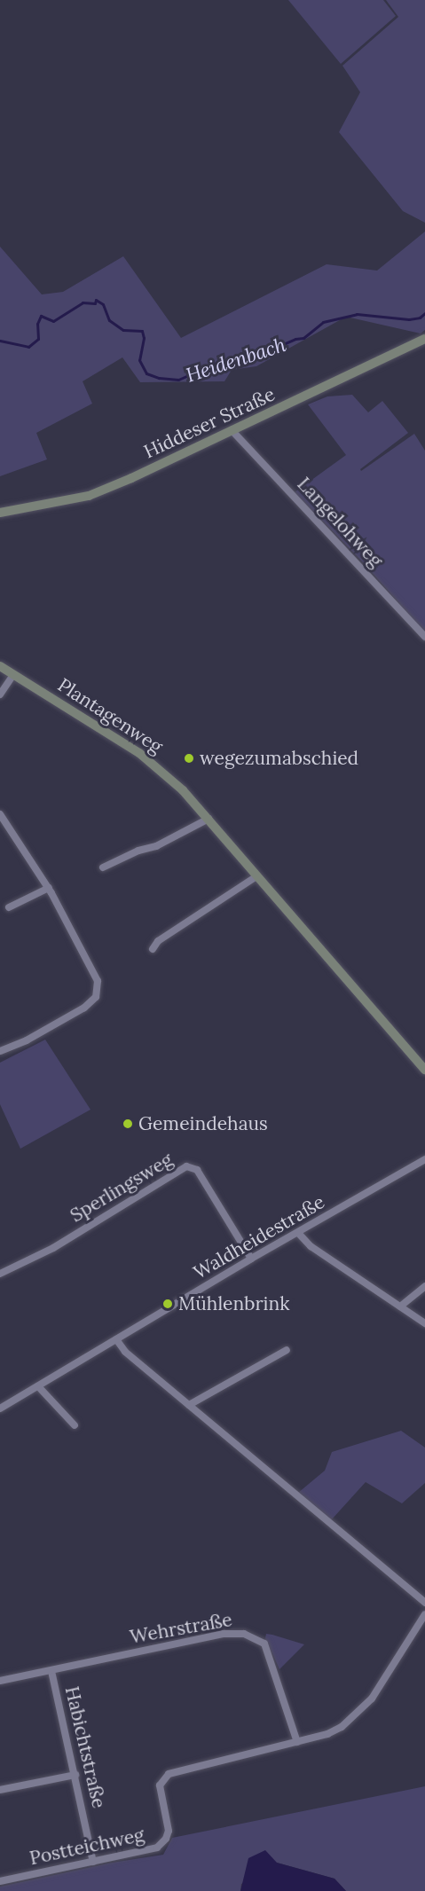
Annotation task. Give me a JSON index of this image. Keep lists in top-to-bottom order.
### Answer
{
  "streets": {
    "street": [
      "Hiddeser Straße",
      "Langelohweg",
      "Plantagenweg",
      "Sperlingsweg",
      "Waldheidestraße",
      "Wehrstraße",
      "Habichtstraße",
      "Postteichweg"
    ]
  },
  "crossings": [
    ["Hiddeser Straße", "Langelohweg"],
    ["Sperlingsweg", "Waldheidestraße"],
    ["Wehrstraße", "Habichtstraße"],
    ["Wehrstraße", "Postteichweg"],
    ["Habichtstraße", "Postteichweg"]
  ],
  "water": ["Heidenbach"],
  "places": ["wegezumabschied", "Gemeindehaus", "Mühlenbrink"]
}
